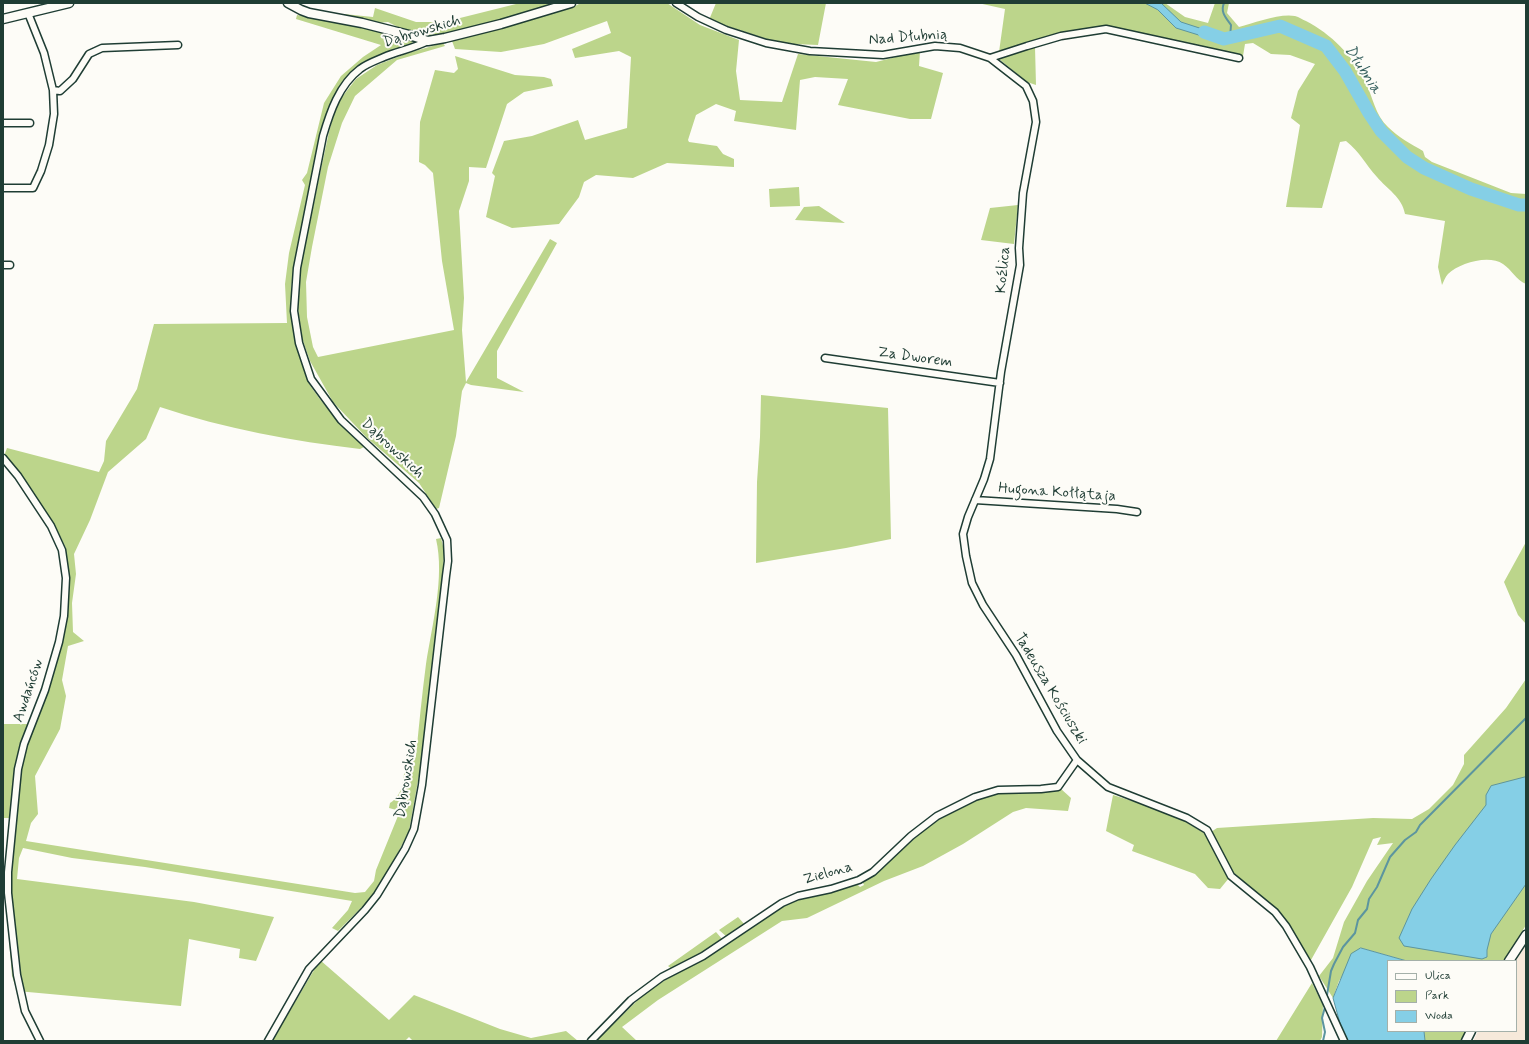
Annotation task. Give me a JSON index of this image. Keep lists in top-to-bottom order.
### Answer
{
  "streets": {
    "street": [
      "Dąbrowskich",
      "Nad Dłubnią",
      "Koźlica",
      "Za Dworem",
      "Hugona Kołłątaja",
      "Tadeusza Kościuszki",
      "Awdańców",
      "Zielona"
    ]
  },
  "crossings": [
    ["Nad Dłubnią", "Koźlica"],
    ["Koźlica", "Za Dworem"],
    ["Koźlica", "Hugona Kołłątaja"],
    ["Koźlica", "Tadeusza Kościuszki"],
    ["Hugona Kołłątaja", "Tadeusza Kościuszki"],
    ["Tadeusza Kościuszki", "Zielona"]
  ],
  "water": ["Dłubnia"],
  "legend": ["Ulica", "Park", "Woda"]
}
